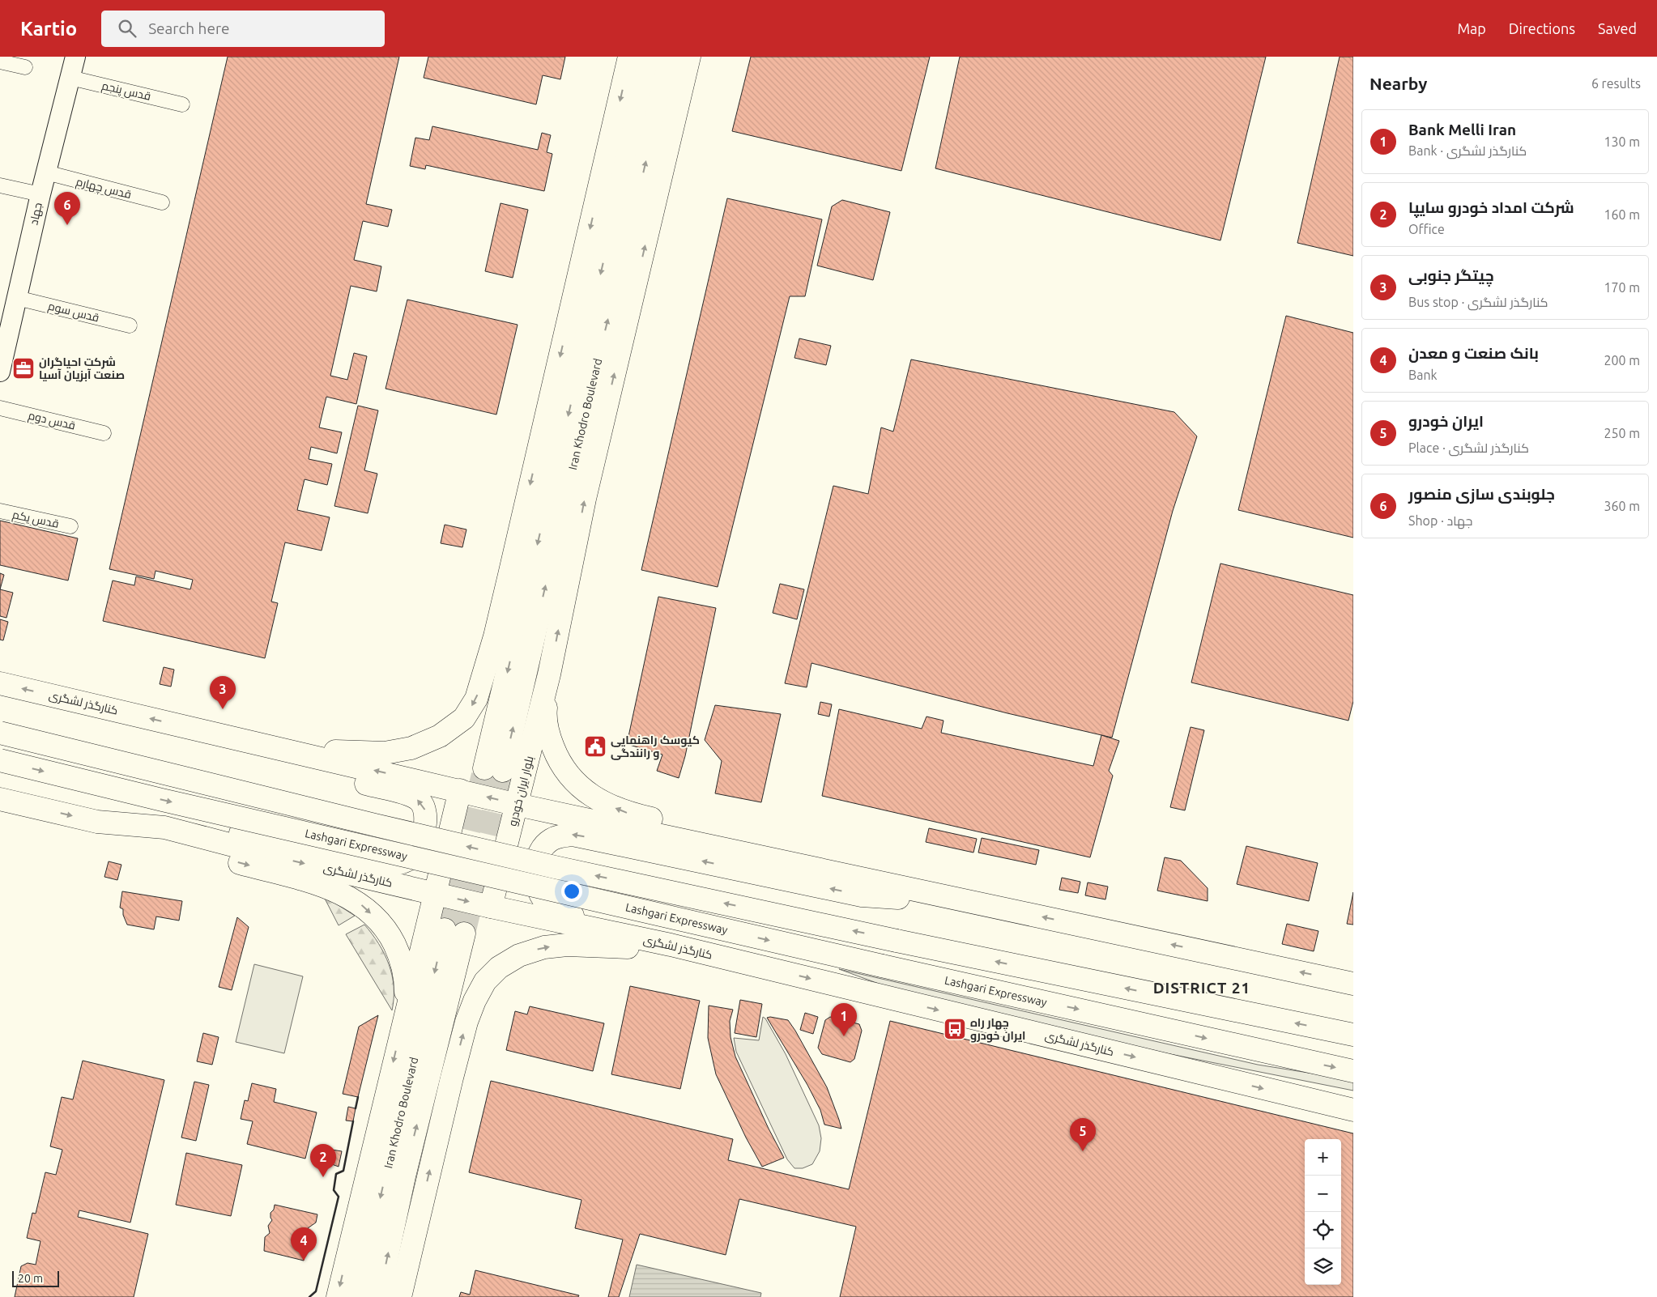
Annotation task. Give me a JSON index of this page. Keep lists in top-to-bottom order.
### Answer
{
  "streets": {
    "main road": [
      "Iran Khodro Boulevard",
      "کنارگذر لشگری",
      "بلوار ایران خودرو",
      "Lashgari Expressway"
    ],
    "street": [
      "قدس پنجم",
      "قدس چهارم",
      "جهاد",
      "قدس سوم",
      "قدس دوم",
      "قدس یکم"
    ]
  },
  "crossings": [
    ["قدس پنجم", "جهاد"],
    ["قدس چهارم", "جهاد"],
    ["جهاد", "قدس سوم"],
    ["Iran Khodro Boulevard", "بلوار ایران خودرو"],
    ["کنارگذر لشگری", "بلوار ایران خودرو"]
  ],
  "districts": ["DISTRICT 21"],
  "places": {
    "office": ["شرکت احیاگران صنعت آبزیان آسیا"],
    "public building": ["کیوسک راهنمایی و رانندگی"],
    "bus stop": ["چهار راه ایران خودرو"]
  },
  "scale_bar": "20 m",
  "page": {
    "header": "Kartio",
    "search": "Search here",
    "nav": ["Map", "Directions", "Saved"],
    "heading": ["Nearby", "6 results"],
    "list": [
      {
        "mark": "1",
        "name": "Bank Melli Iran",
        "note": "Bank · کنارگذر لشگری",
        "value": "130 m"
      },
      {
        "mark": "2",
        "name": "شرکت امداد خودرو سایپا",
        "note": "Office",
        "value": "160 m"
      },
      {
        "mark": "3",
        "name": "چیتگر جنوبی",
        "note": "Bus stop · کنارگذر لشگری",
        "value": "170 m"
      },
      {
        "mark": "4",
        "name": "بانک صنعت و معدن",
        "note": "Bank",
        "value": "200 m"
      },
      {
        "mark": "5",
        "name": "ایران خودرو",
        "note": "Place · کنارگذر لشگری",
        "value": "250 m"
      },
      {
        "mark": "6",
        "name": "جلوبندی سازی منصور",
        "note": "Shop · جهاد",
        "value": "360 m"
      }
    ],
    "pins": [
      "6",
      "3",
      "1",
      "5",
      "2",
      "4"
    ],
    "map_buttons": ["+", "−"],
    "scale": "20 m"
  }
}
